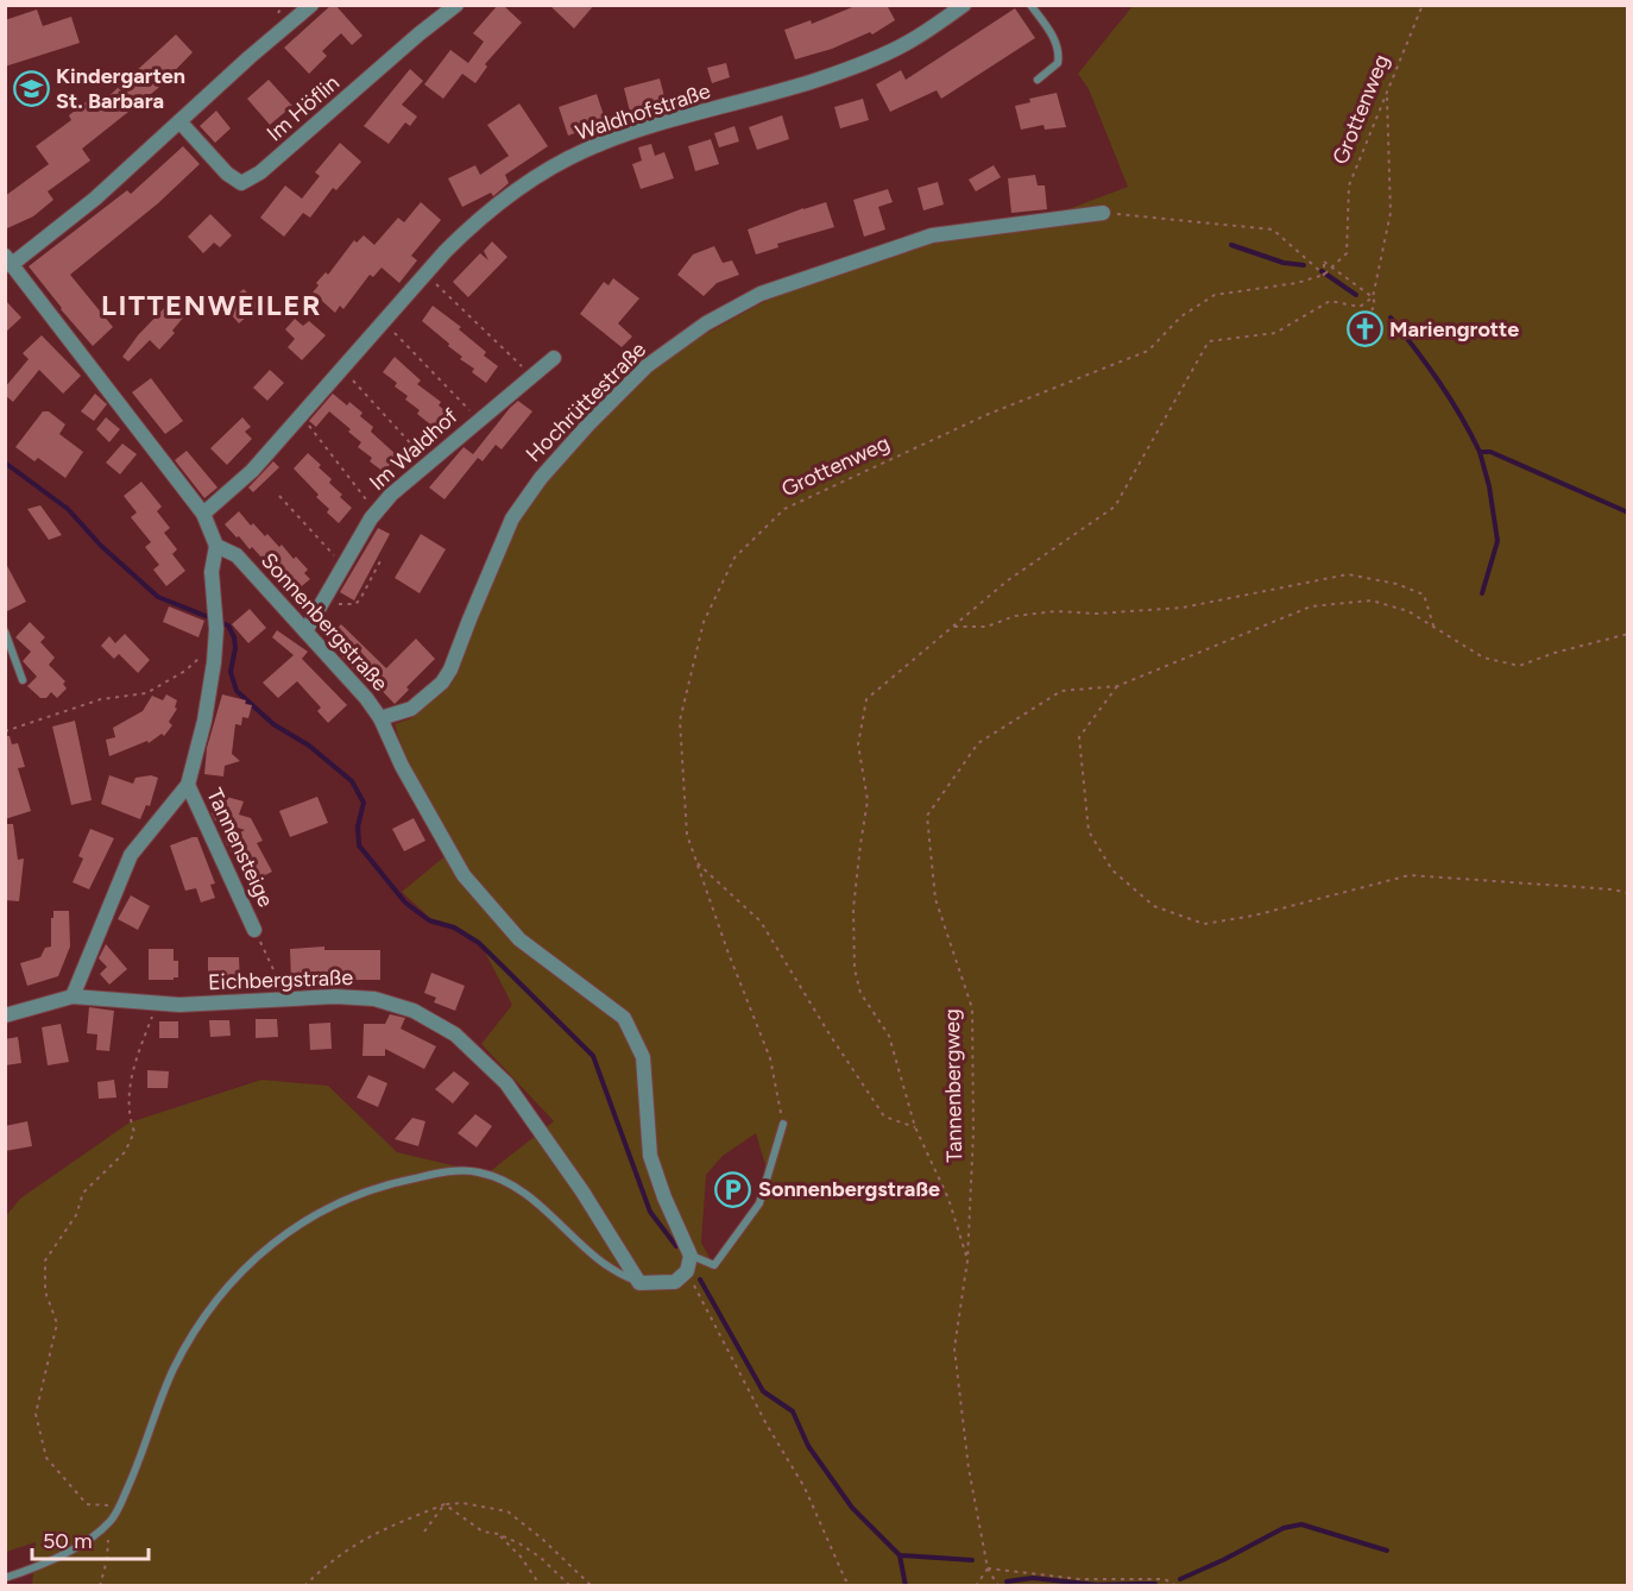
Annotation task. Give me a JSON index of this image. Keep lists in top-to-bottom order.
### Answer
{
  "streets": {
    "street": [
      "Im Höflin",
      "Waldhofstraße",
      "Hochrüttestraße",
      "Im Waldhof",
      "Sonnenbergstraße",
      "Tannensteige",
      "Eichbergstraße"
    ],
    "path": ["Grottenweg", "Tannenbergweg"]
  },
  "crossings": [
    ["Hochrüttestraße", "Sonnenbergstraße"],
    ["Im Waldhof", "Sonnenbergstraße"]
  ],
  "districts": ["LITTENWEILER"],
  "places": {
    "school or university": ["Kindergarten St. Barbara"],
    "church": ["Mariengrotte"],
    "parking": ["Sonnenbergstraße"]
  },
  "scale_bar": "50 m"
}
